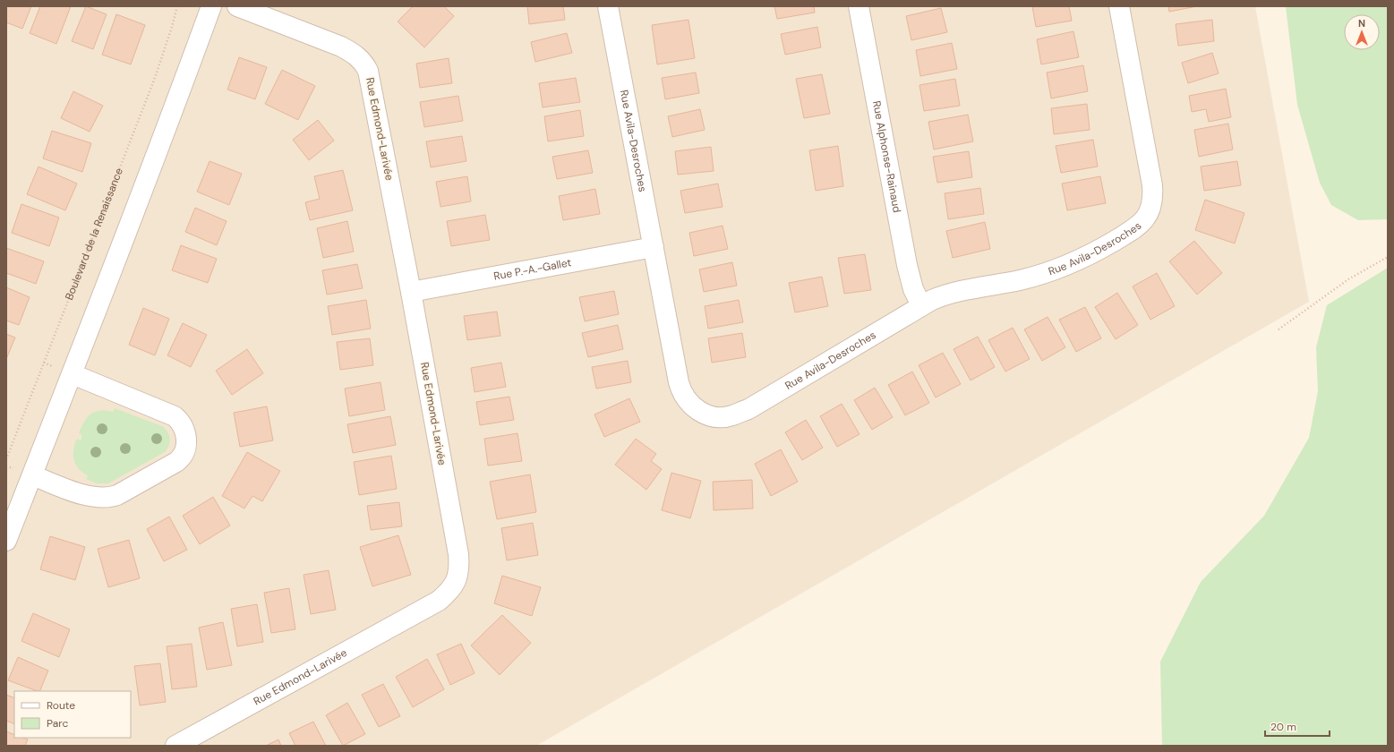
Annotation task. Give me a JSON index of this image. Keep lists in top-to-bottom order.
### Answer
{
  "streets": {
    "street": [
      "Rue Edmond-Larivée",
      "Rue Avila-Desroches",
      "Rue Alphonse-Rainaud",
      "Rue P.-A.-Gallet"
    ],
    "path": ["Boulevard de la Renaissance"]
  },
  "crossings": [
    ["Rue Edmond-Larivée", "Rue P.-A.-Gallet"],
    ["Rue Avila-Desroches", "Rue Alphonse-Rainaud"],
    ["Rue Avila-Desroches", "Rue P.-A.-Gallet"]
  ],
  "legend": ["Route", "Parc"],
  "scale_bar": "20 m",
  "north": "top"
}
